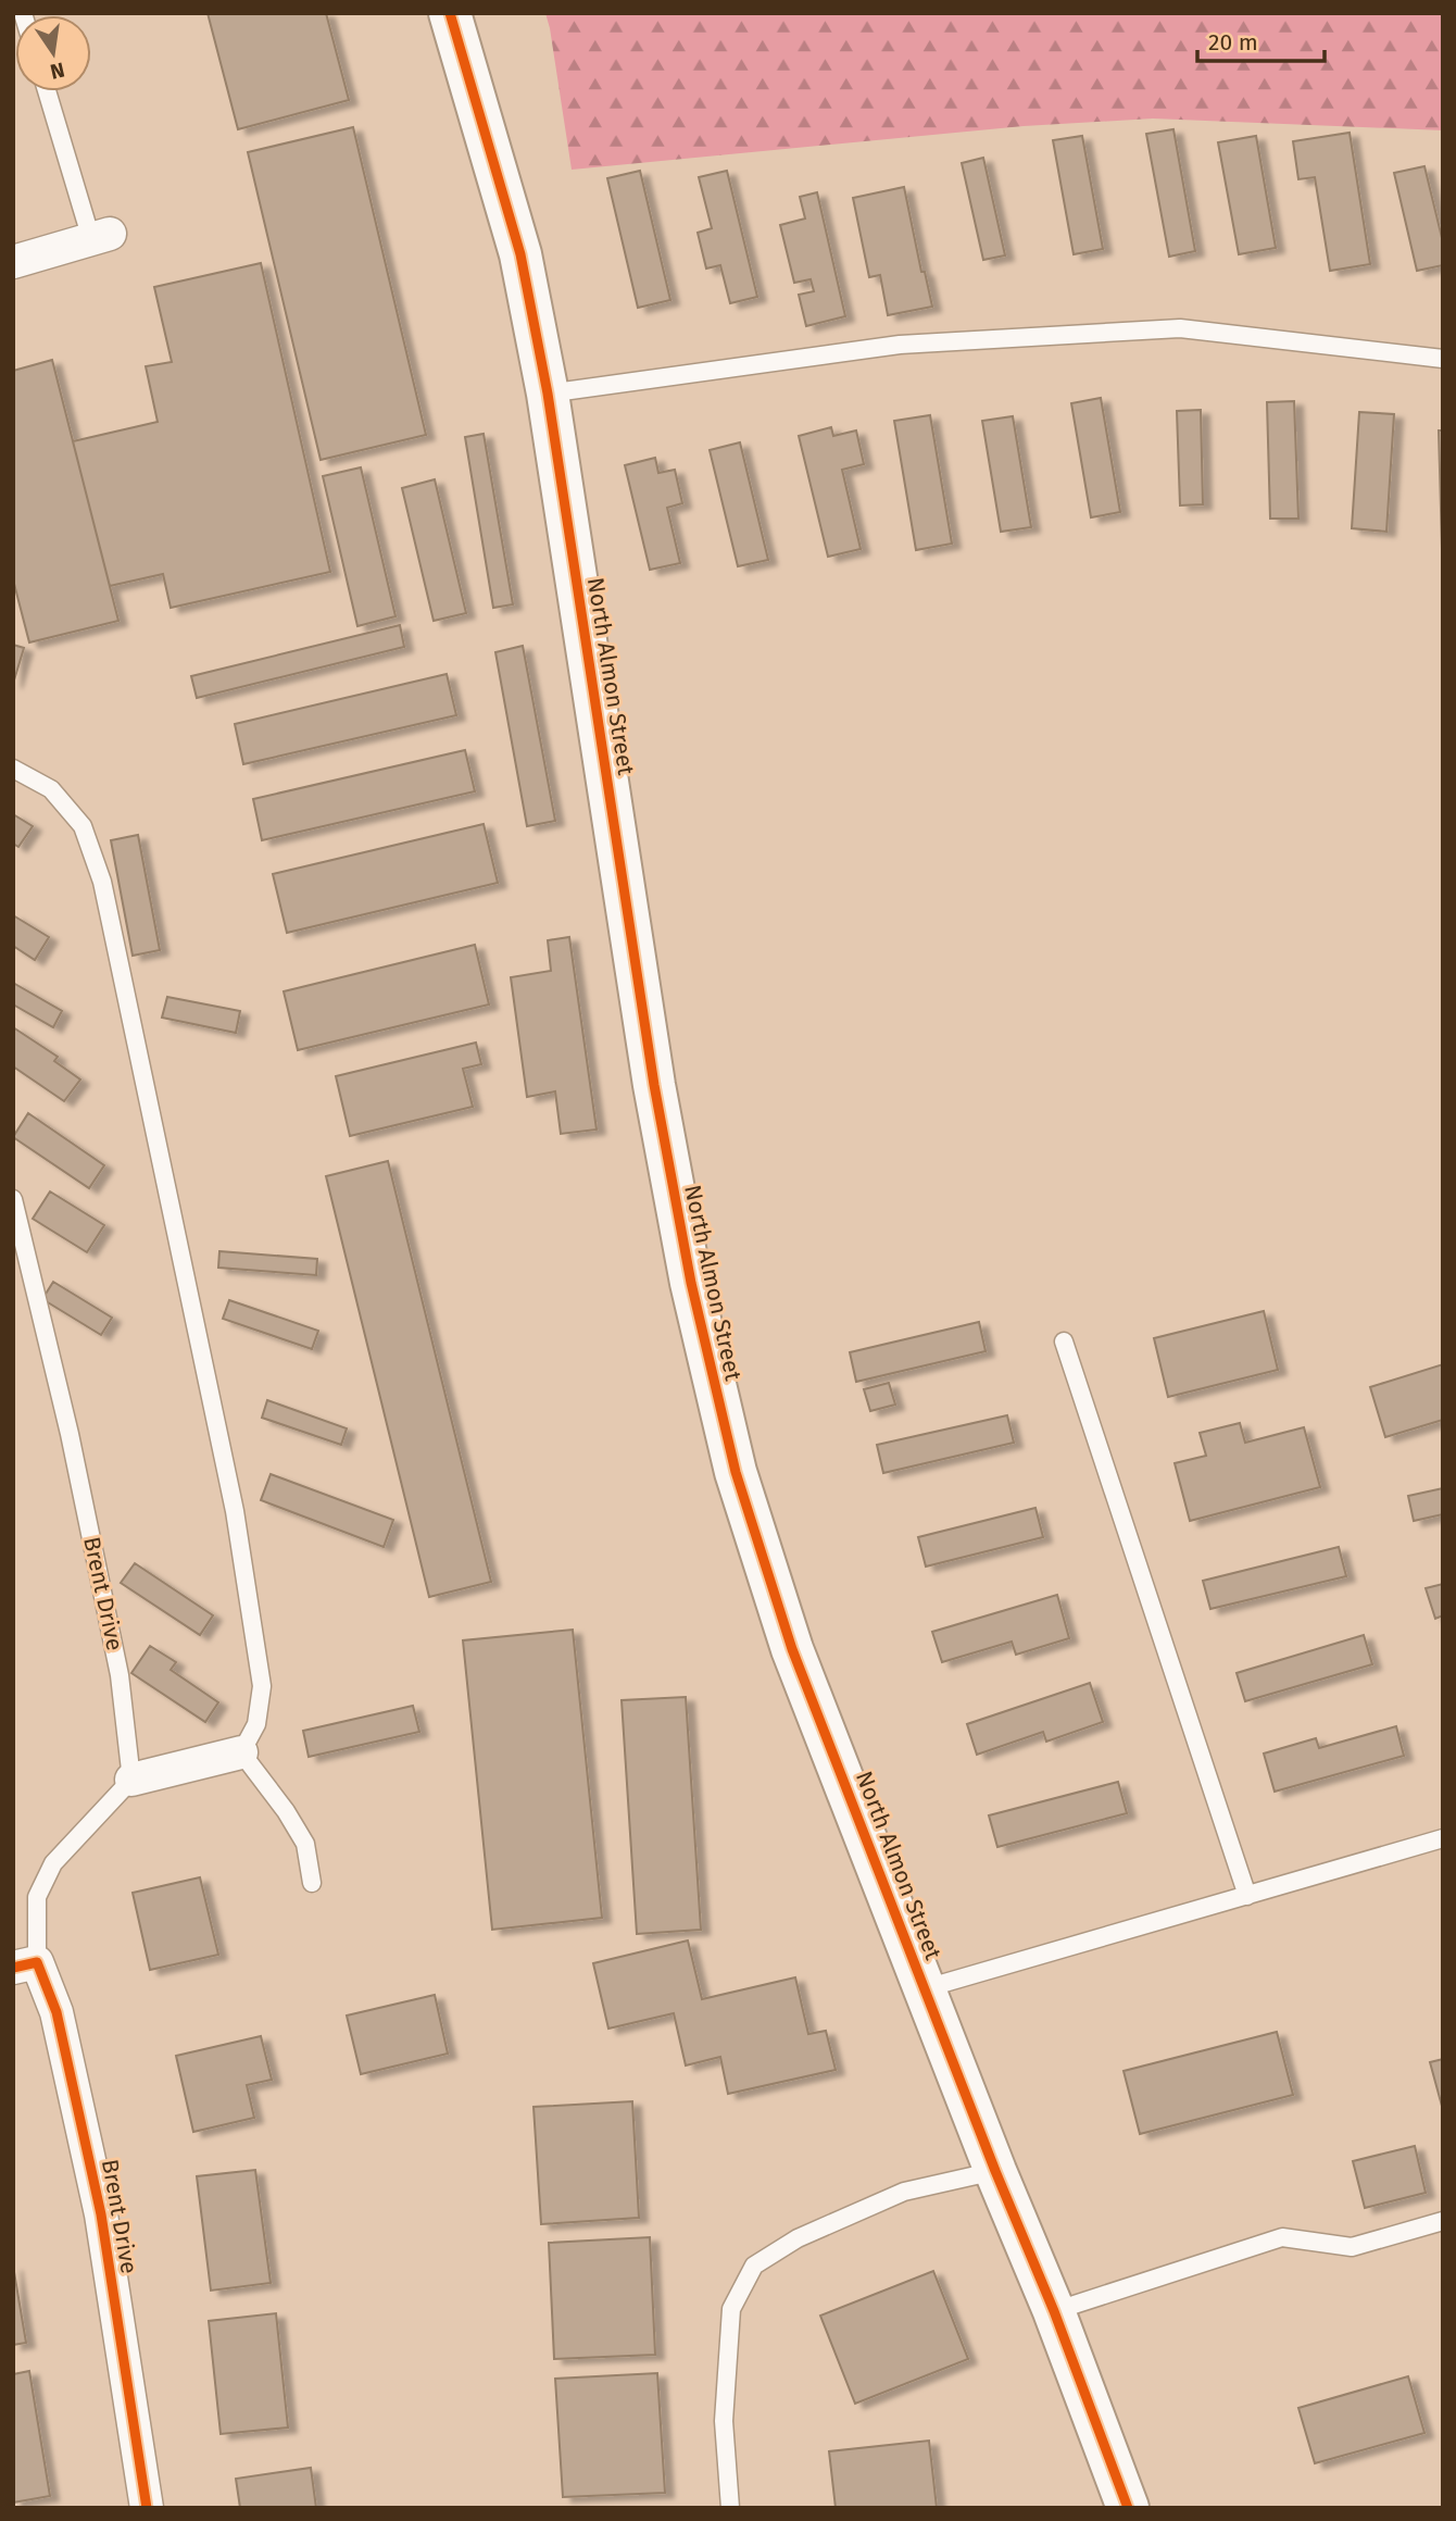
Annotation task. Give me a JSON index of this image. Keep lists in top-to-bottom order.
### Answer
{
  "streets": {
    "street": ["North Almon Street", "Brent Drive"]
  },
  "scale_bar": "20 m",
  "north": "bottom"
}
